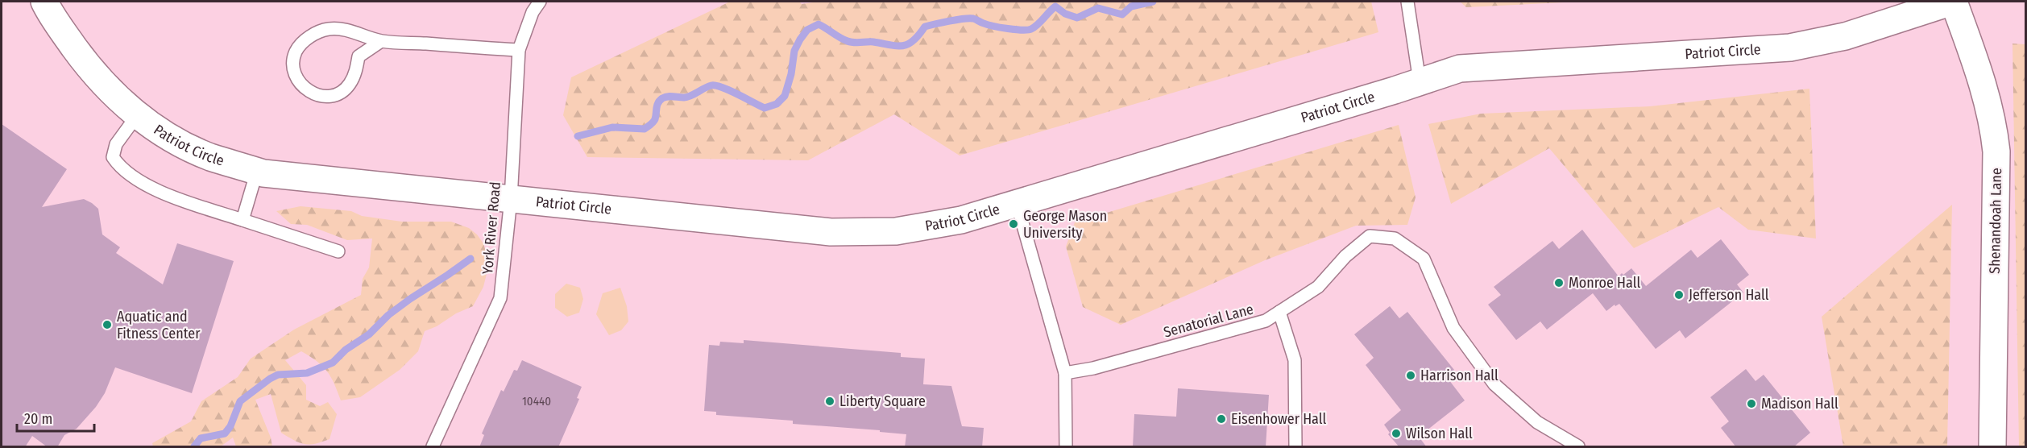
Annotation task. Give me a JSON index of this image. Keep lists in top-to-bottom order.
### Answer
{
  "streets": {
    "street": ["Patriot Circle", "Shenandoah Lane"],
    "lane": ["York River Road", "Senatorial Lane"]
  },
  "crossings": [
    ["Patriot Circle", "Shenandoah Lane"],
    ["Patriot Circle", "York River Road"]
  ],
  "places": [
    "George Mason University",
    "Monroe Hall",
    "Jefferson Hall",
    "Aquatic and Fitness Center",
    "Harrison Hall",
    "Liberty Square",
    "Madison Hall",
    "Eisenhower Hall",
    "Wilson Hall"
  ],
  "house_numbers": ["10440"],
  "scale_bar": "20 m"
}
